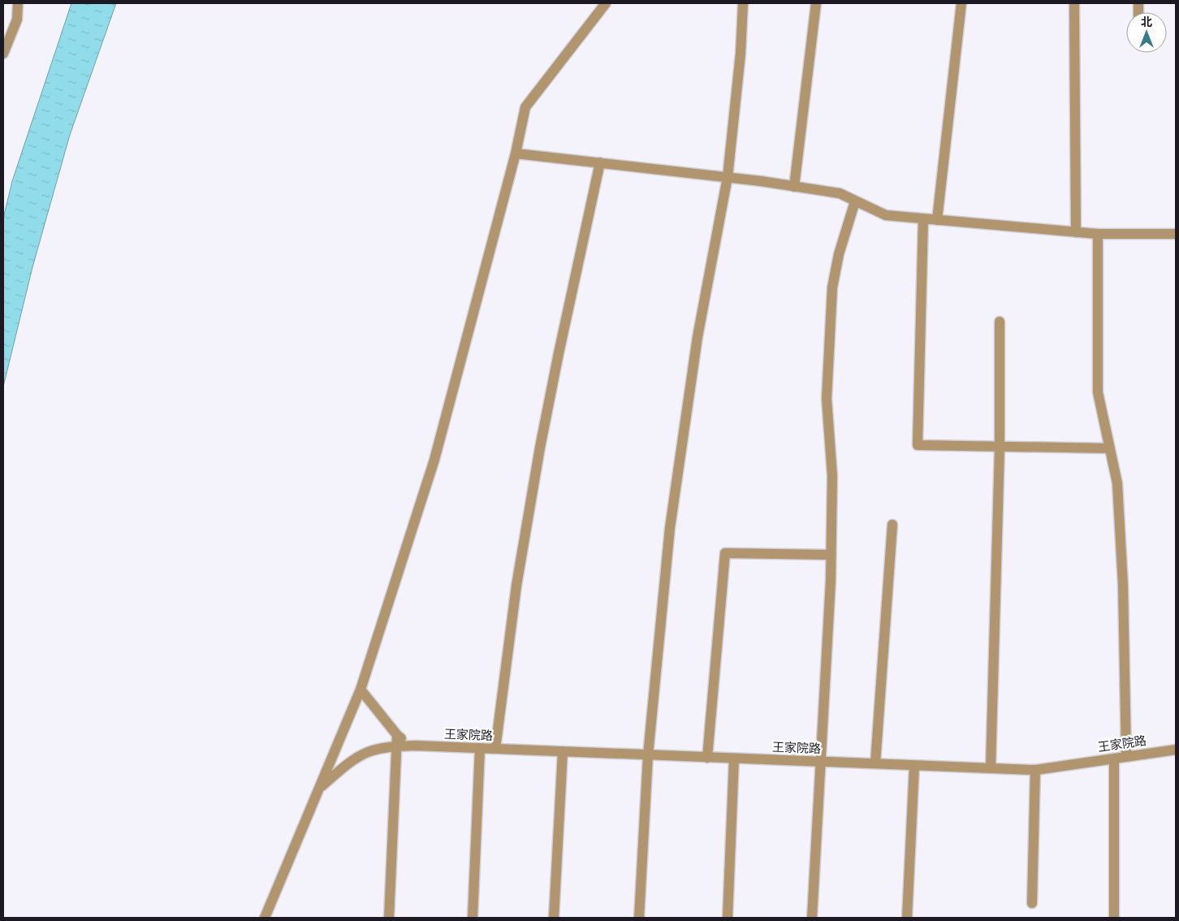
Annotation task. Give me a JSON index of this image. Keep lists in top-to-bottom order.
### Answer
{
  "streets": {
    "street": ["王家院路"]
  },
  "north": "top"
}
